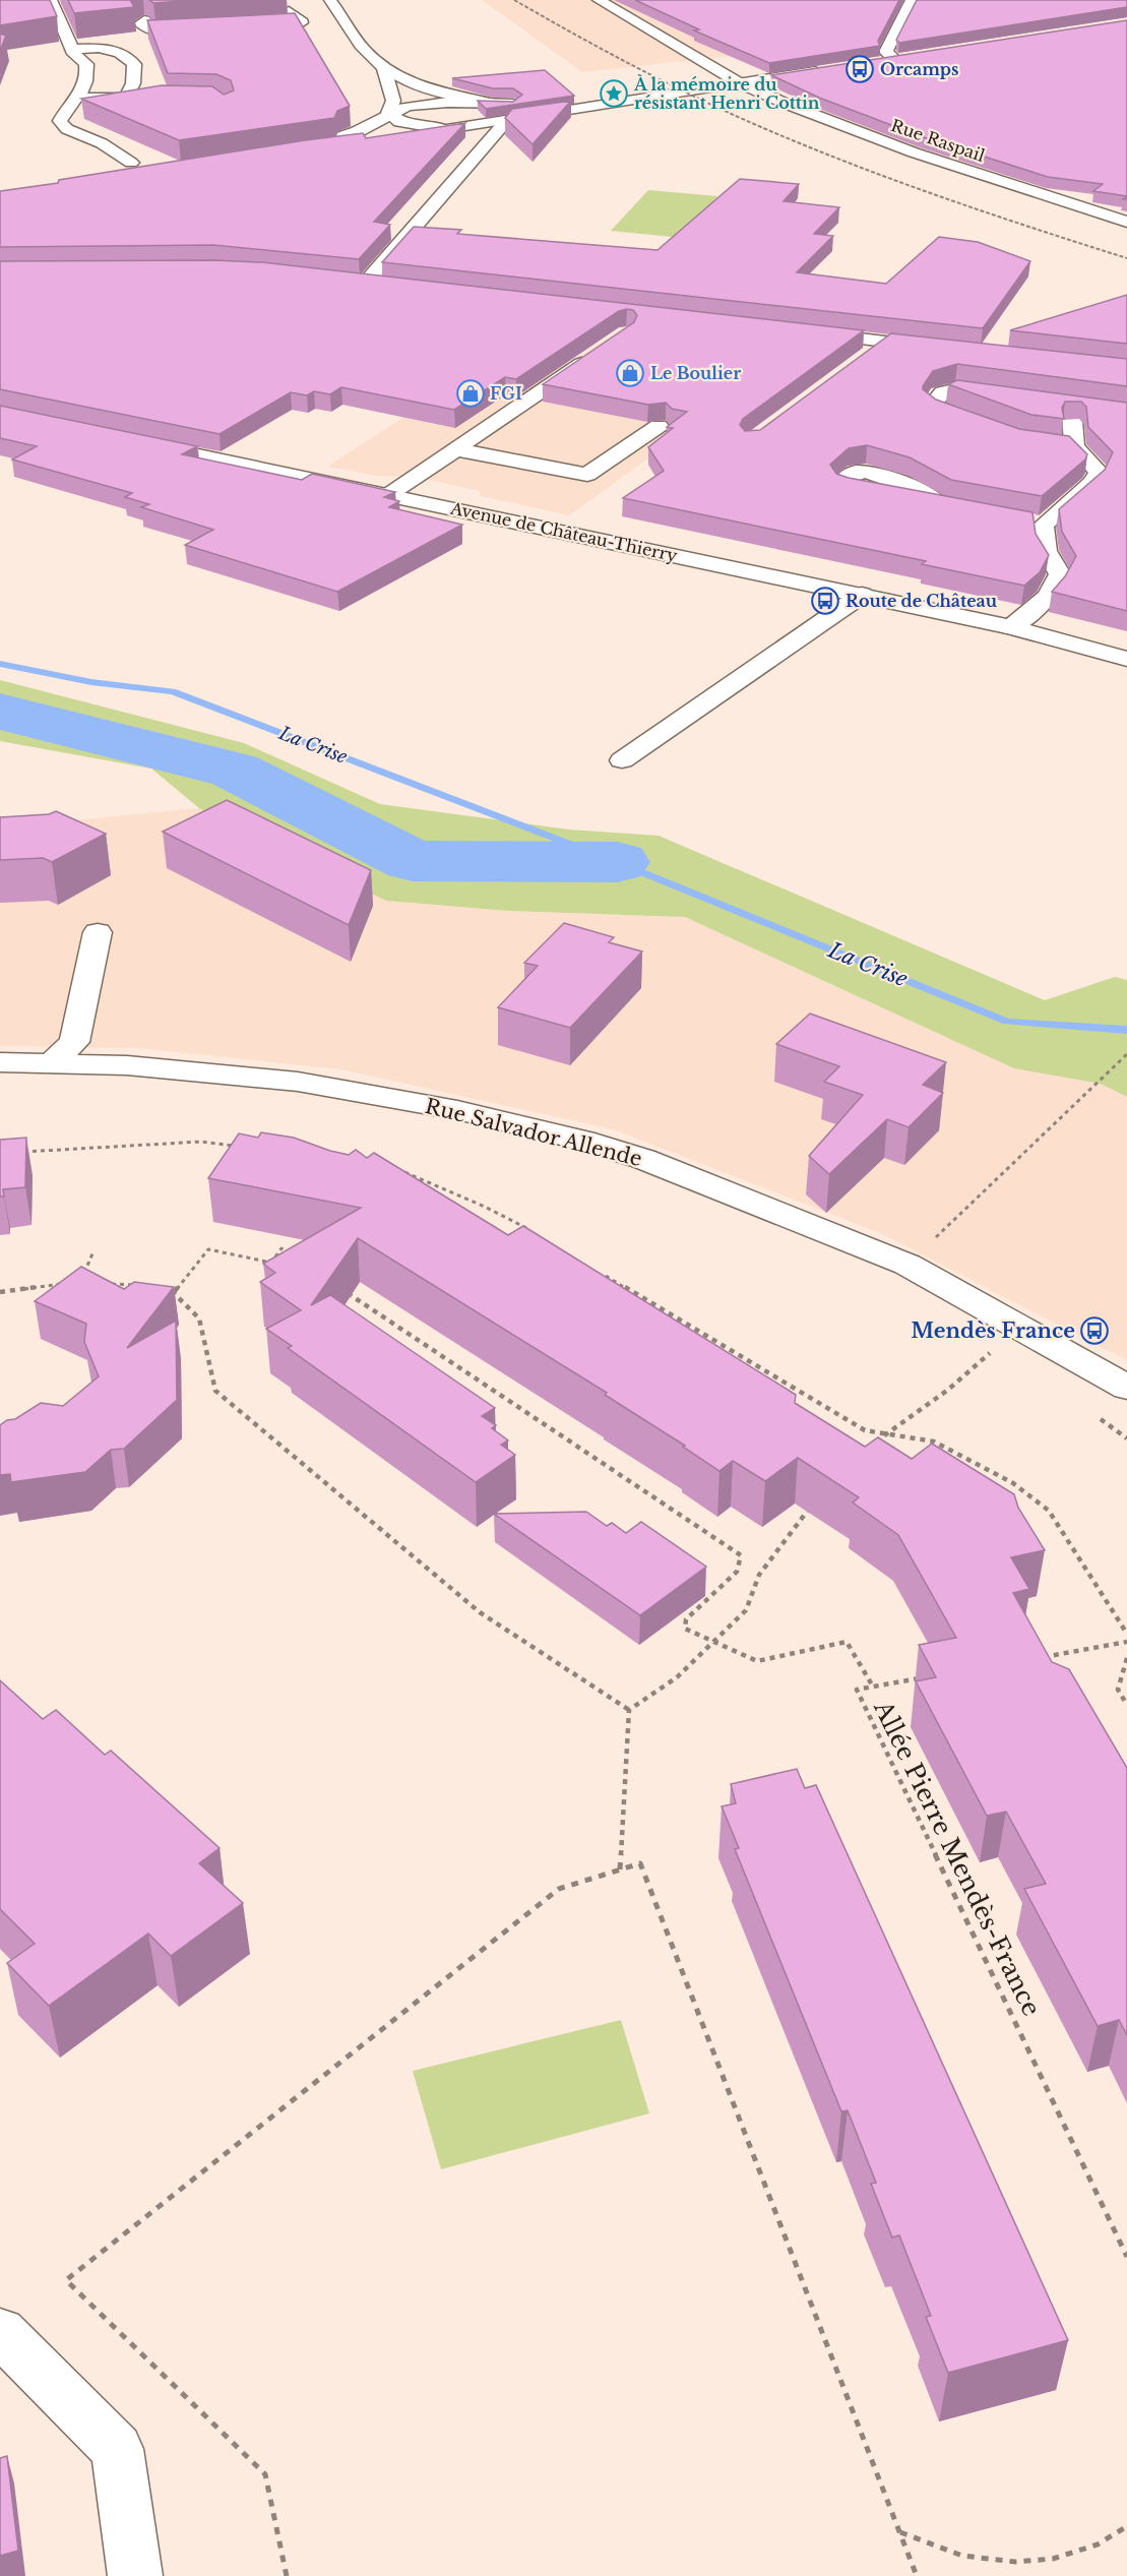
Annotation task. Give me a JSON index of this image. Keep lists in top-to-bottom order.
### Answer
{
  "streets": {
    "street": ["Rue Raspail", "Avenue de Château-Thierry", "Rue Salvador Allende"],
    "path": ["Allée Pierre Mendès-France"]
  },
  "water": ["La Crise"],
  "places": {
    "bus stop": ["Orcamps", "Route de Château", "Mendès France"],
    "place": ["À la mémoire du résistant Henri Cottin"],
    "shop": ["Le Boulier", "FGI"]
  }
}
